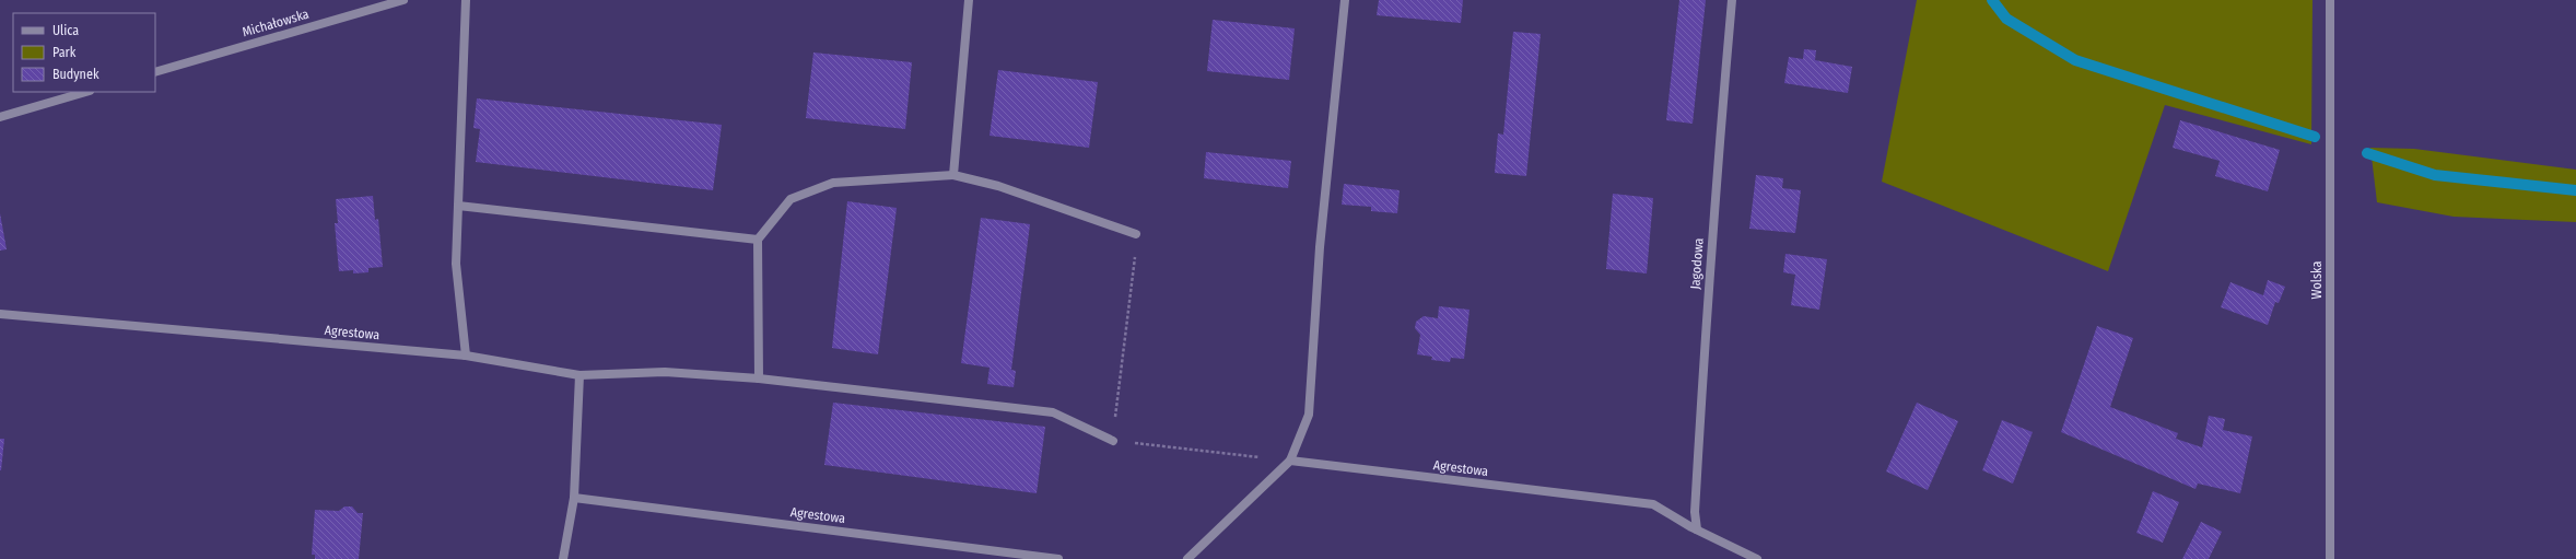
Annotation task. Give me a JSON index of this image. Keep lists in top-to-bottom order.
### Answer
{
  "streets": {
    "street": [
      "Michałowska",
      "Jagodowa",
      "Wolska",
      "Agrestowa"
    ]
  },
  "crossings": [
    ["Jagodowa", "Agrestowa"]
  ],
  "legend": ["Ulica", "Park", "Budynek"]
}
